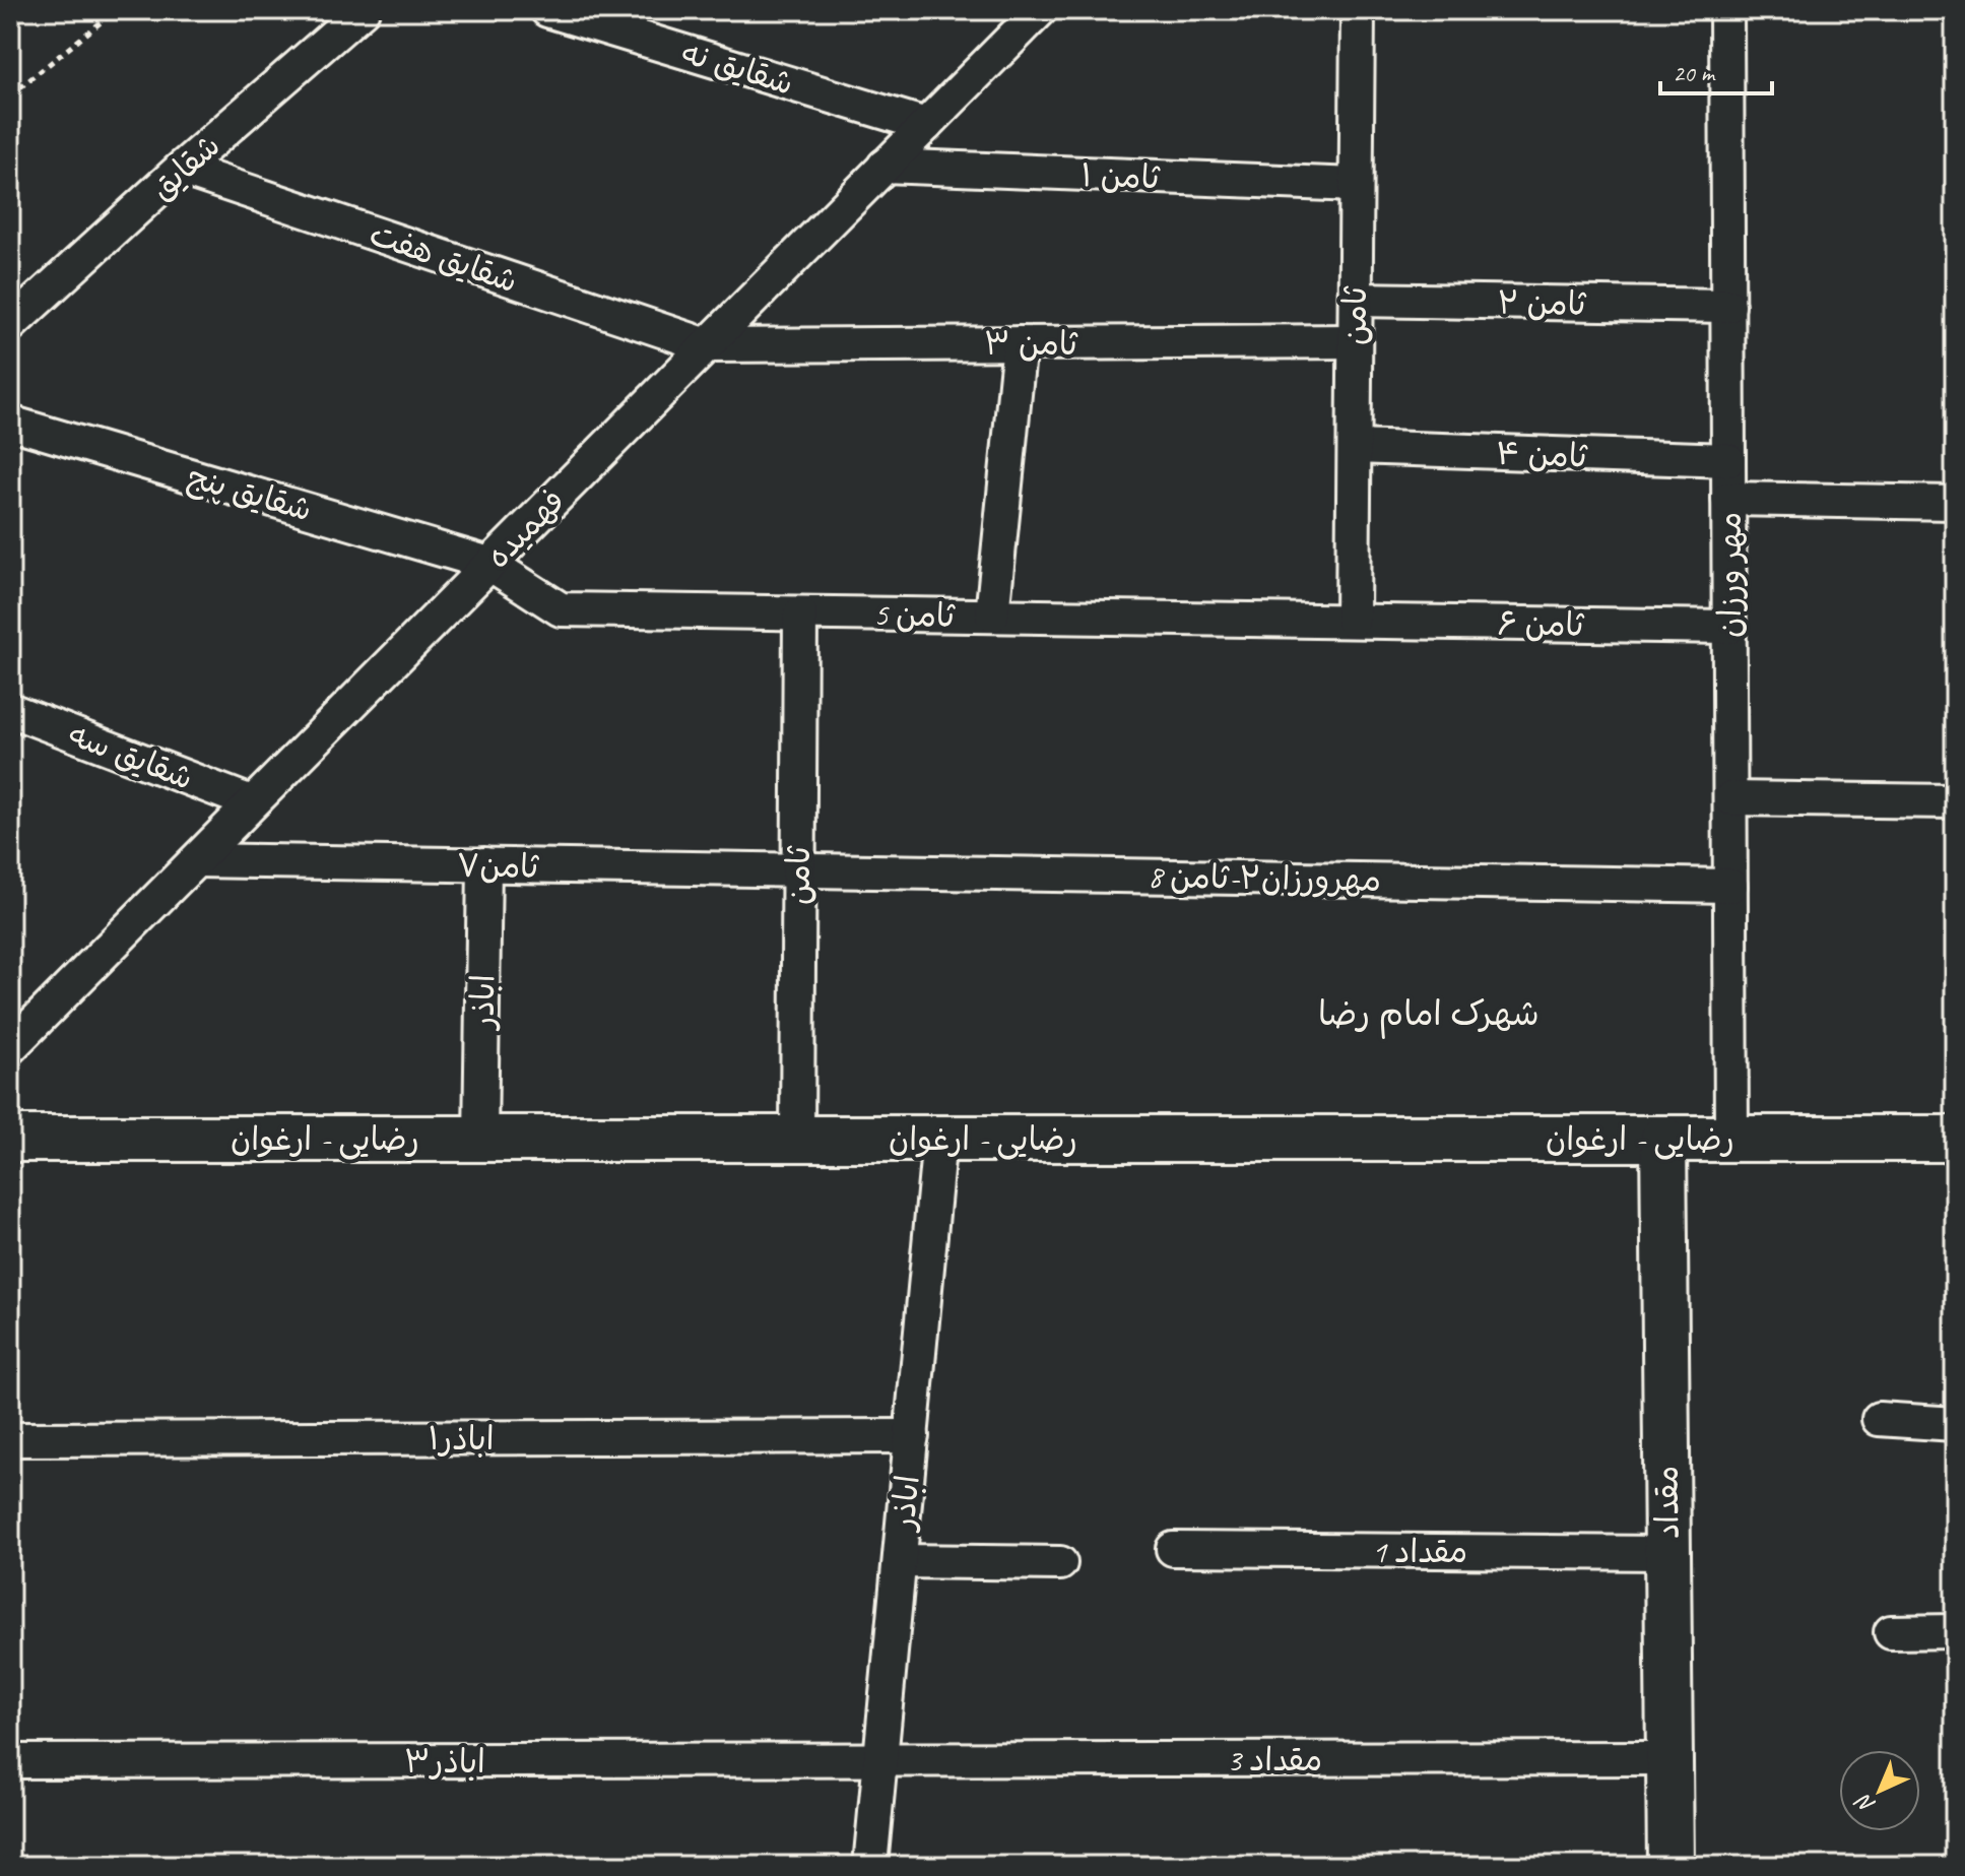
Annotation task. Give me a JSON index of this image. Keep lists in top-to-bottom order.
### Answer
{
  "streets": {
    "street": [
      "شقایق نه",
      "شقایق",
      "ثامن ۱",
      "شقایق هفت",
      "ثامن ۲",
      "ثامن",
      "ثامن ۳",
      "ثامن ۴",
      "شقایق پنج",
      "فهمیده",
      "مهر ورزان",
      "ثامن 5",
      "ثامن ۶",
      "شقایق سه",
      "ثامن۷",
      "مهرورزان۲-ثامن 8",
      "اباذر",
      "رضایی - ارغوان",
      "اباذر۱",
      "مقداد",
      "مقداد 1",
      "مقداد 3",
      "اباذر۳"
    ]
  },
  "crossings": [
    ["شقایق نه", "فهمیده"],
    ["شقایق", "شقایق هفت"],
    ["ثامن ۱", "ثامن"],
    ["ثامن ۱", "فهمیده"],
    ["شقایق هفت", "ثامن ۳"],
    ["شقایق هفت", "فهمیده"],
    ["ثامن ۲", "ثامن"],
    ["ثامن ۲", "مهر ورزان"],
    ["ثامن", "ثامن ۳"],
    ["ثامن", "ثامن ۴"],
    ["ثامن", "ثامن 5"],
    ["ثامن", "ثامن ۶"],
    ["ثامن", "ثامن۷"],
    ["ثامن", "مهرورزان۲-ثامن 8"],
    ["ثامن", "رضایی - ارغوان"],
    ["ثامن ۳", "فهمیده"],
    ["ثامن ۴", "مهر ورزان"],
    ["شقایق پنج", "فهمیده"],
    ["شقایق پنج", "ثامن 5"],
    ["فهمیده", "ثامن 5"],
    ["فهمیده", "شقایق سه"],
    ["فهمیده", "ثامن۷"],
    ["مهر ورزان", "ثامن ۶"],
    ["مهر ورزان", "مهرورزان۲-ثامن 8"],
    ["مهر ورزان", "رضایی - ارغوان"],
    ["ثامن 5", "ثامن ۶"],
    ["ثامن۷", "مهرورزان۲-ثامن 8"],
    ["ثامن۷", "اباذر"],
    ["اباذر", "رضایی - ارغوان"],
    ["اباذر", "اباذر۱"],
    ["اباذر", "مقداد 3"],
    ["اباذر", "اباذر۳"],
    ["رضایی - ارغوان", "مقداد"],
    ["مقداد", "مقداد 1"],
    ["مقداد", "مقداد 3"],
    ["مقداد 3", "اباذر۳"]
  ],
  "districts": ["شهرک امام رضا"],
  "scale_bar": "20 m",
  "north": "bottom left"
}
